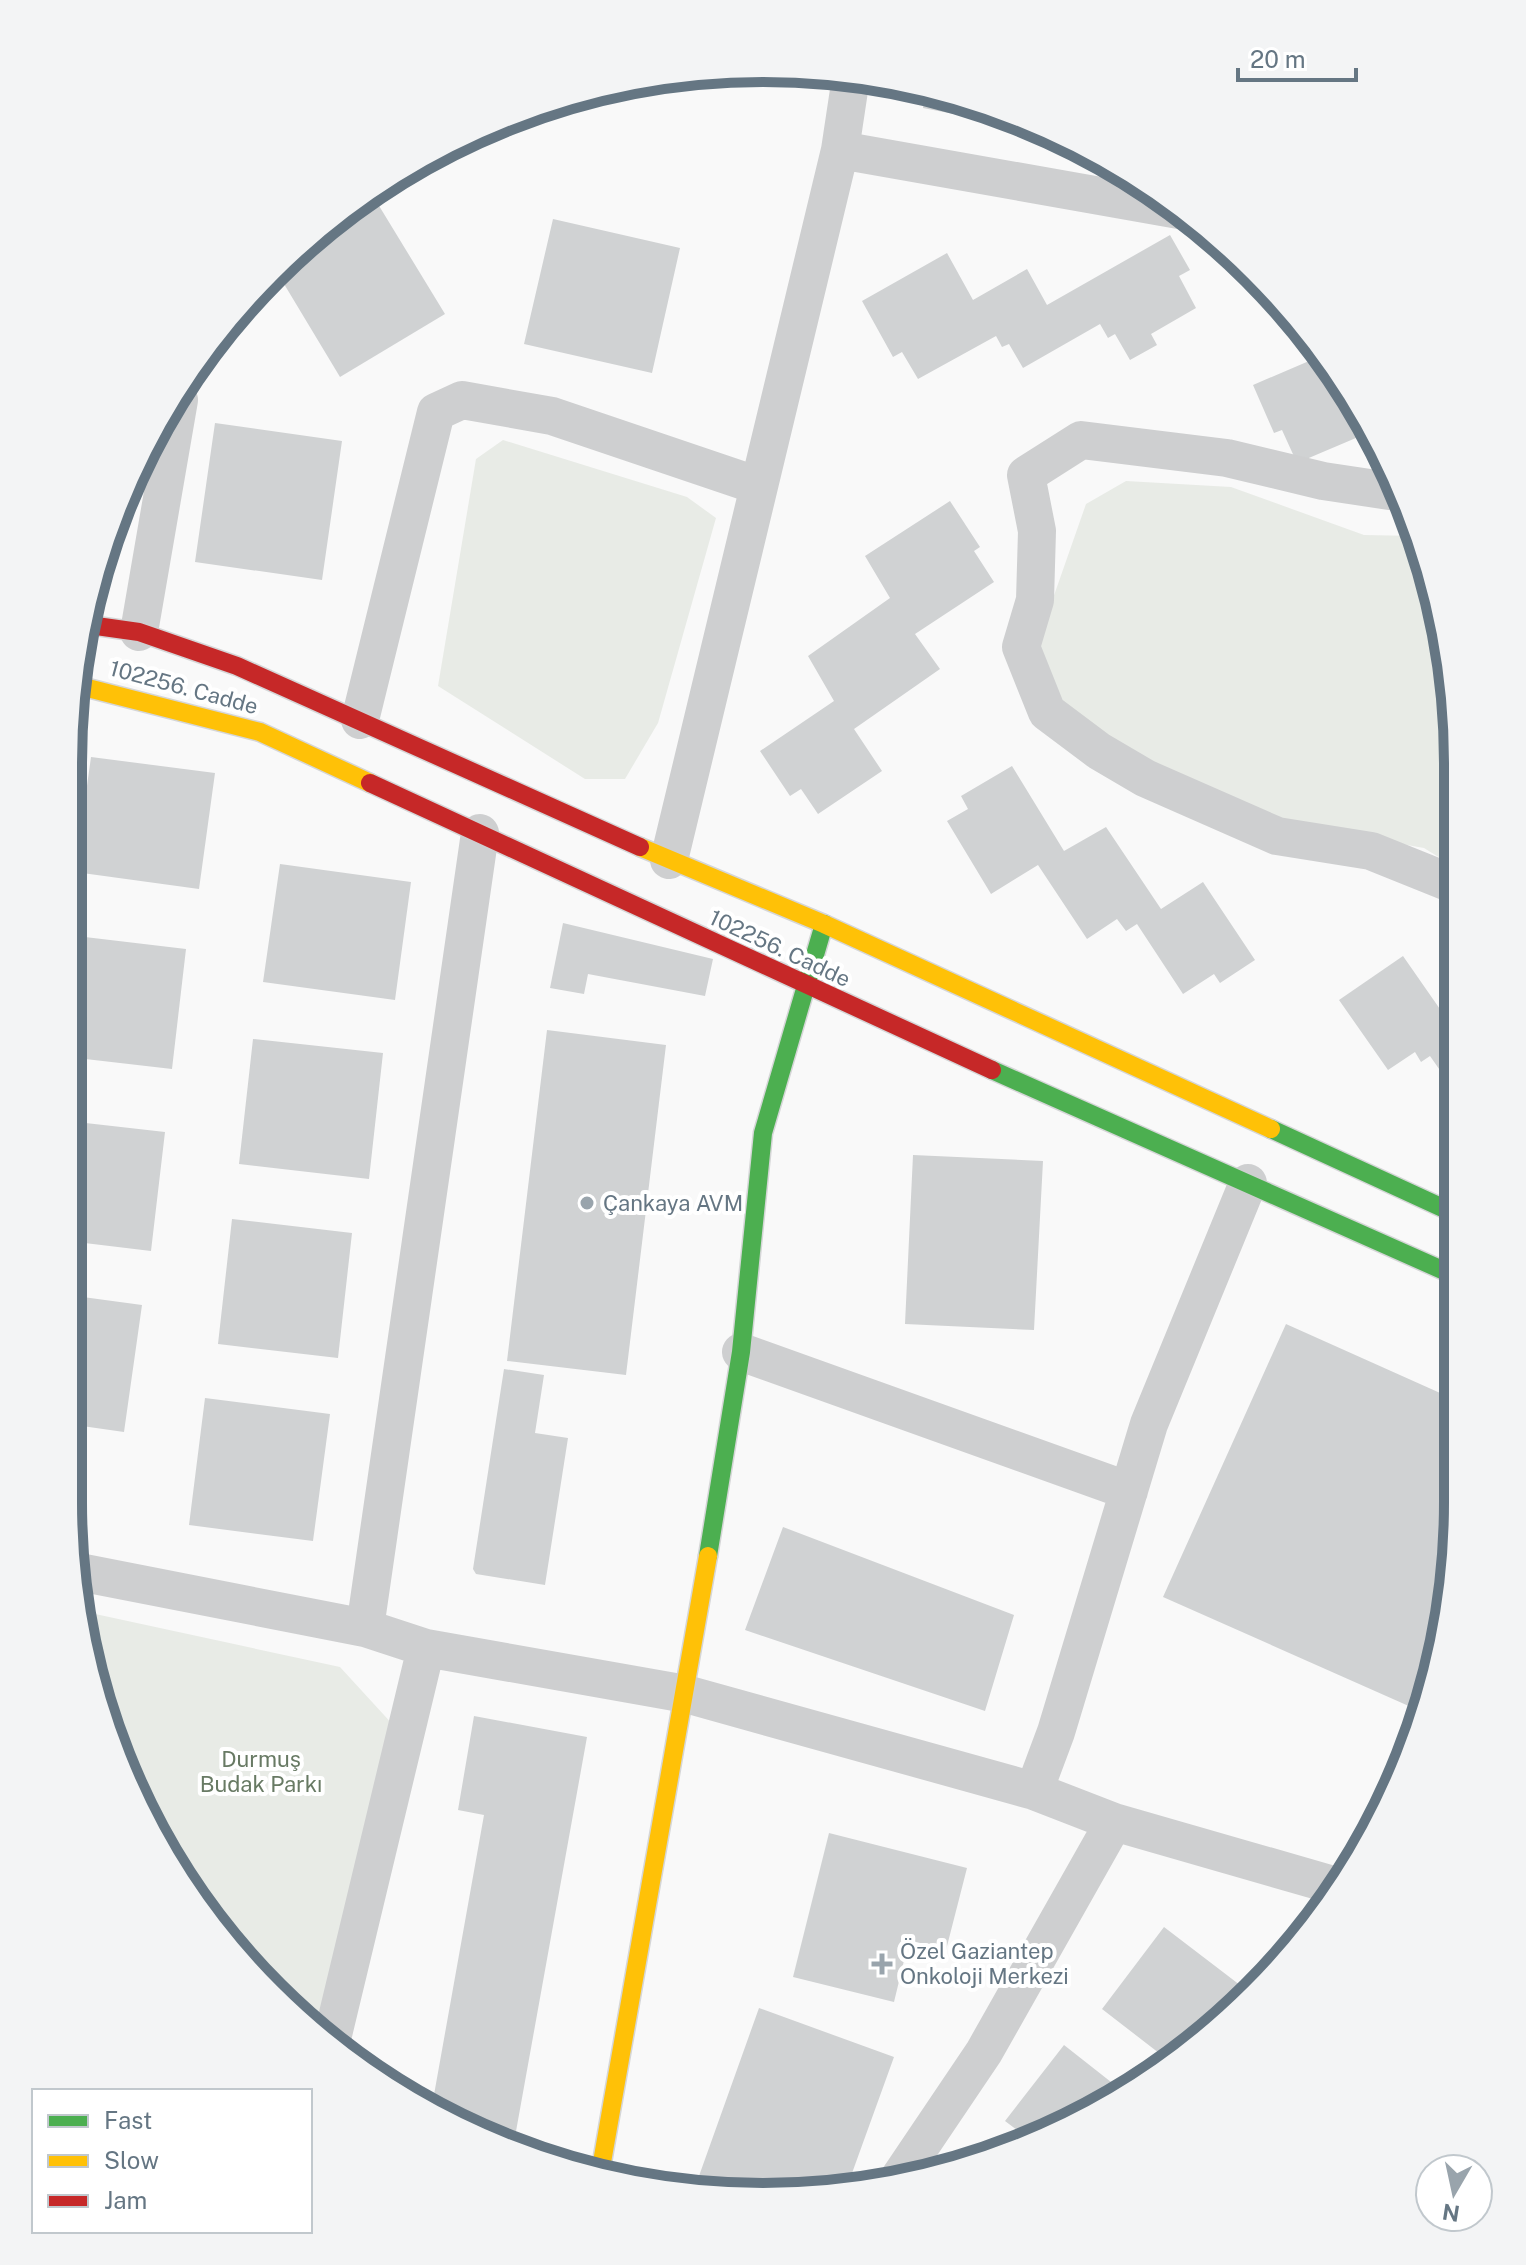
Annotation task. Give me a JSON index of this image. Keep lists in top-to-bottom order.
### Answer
{
  "streets": {
    "street": ["102256. Cadde"]
  },
  "parks": ["Durmuş Budak Parkı"],
  "places": {
    "other": ["Çankaya AVM"],
    "health": ["Özel Gaziantep Onkoloji Merkezi"]
  },
  "legend": ["Fast", "Slow", "Jam"],
  "scale_bar": "20 m",
  "north": "bottom"
}
